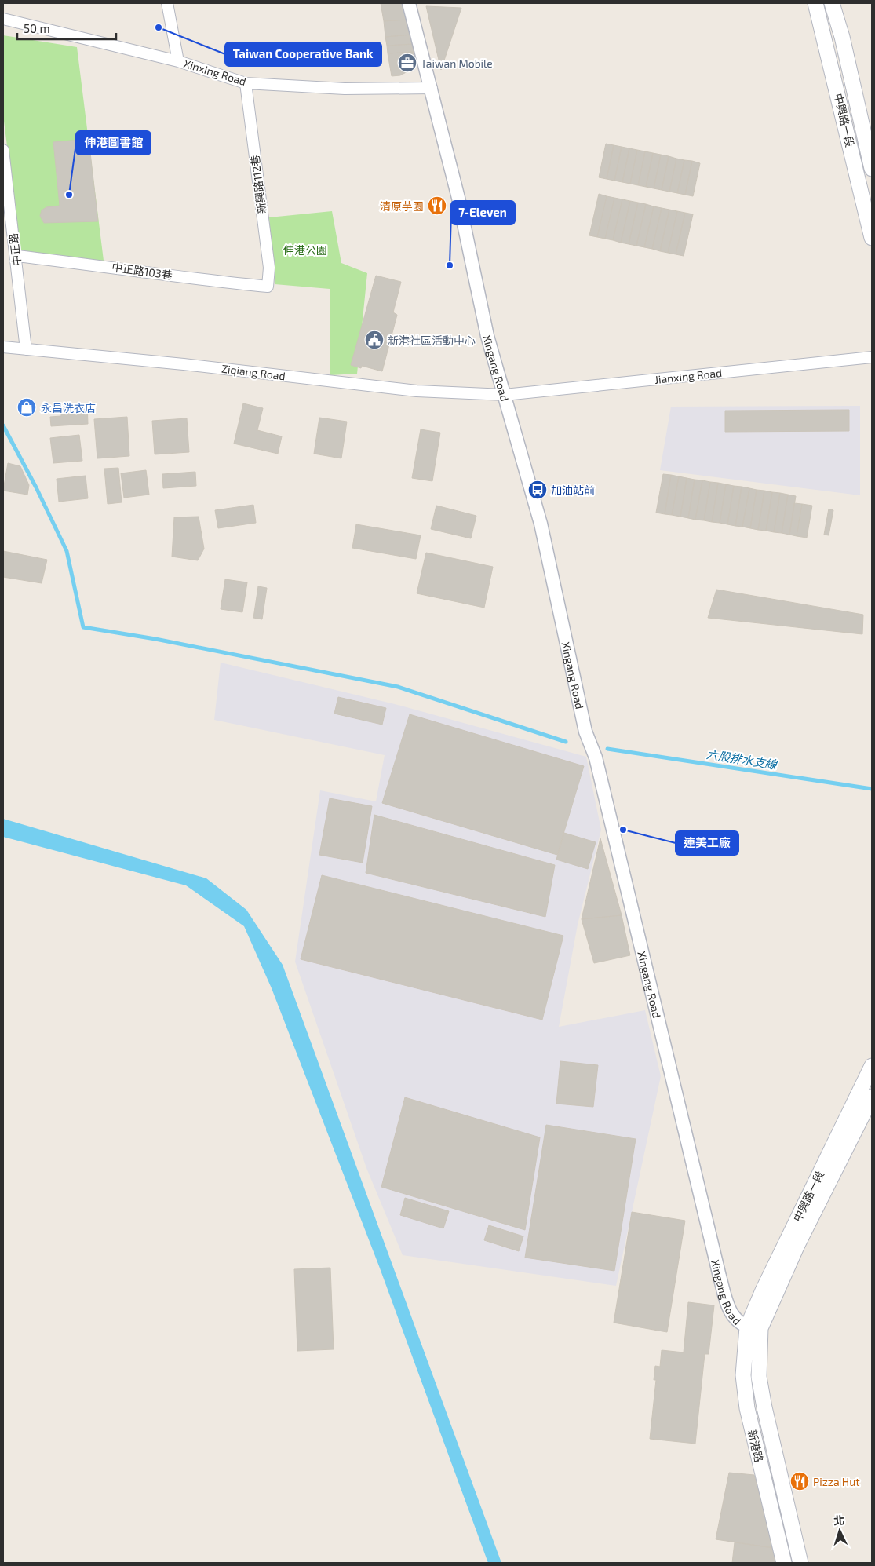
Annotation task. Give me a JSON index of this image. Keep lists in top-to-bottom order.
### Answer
{
  "streets": {
    "main road": ["中興路一段", "新港路"],
    "street": [
      "Xinxing Road",
      "新興路112巷",
      "中正路",
      "中正路103巷",
      "Xingang Road",
      "Ziqiang Road",
      "Jianxing Road"
    ]
  },
  "crossings": [
    ["Xinxing Road", "新興路112巷"],
    ["Xinxing Road", "Xingang Road"],
    ["中興路一段", "Xingang Road"],
    ["中興路一段", "新港路"],
    ["新興路112巷", "中正路103巷"],
    ["中正路", "中正路103巷"],
    ["中正路", "Ziqiang Road"],
    ["Xingang Road", "Ziqiang Road"],
    ["Xingang Road", "Jianxing Road"],
    ["Xingang Road", "新港路"],
    ["Ziqiang Road", "Jianxing Road"]
  ],
  "water": ["六股排水支線"],
  "parks": ["伸港公園"],
  "places": {
    "other": [
      "Taiwan Cooperative Bank",
      "伸港圖書館",
      "7-Eleven",
      "連美工廠"
    ],
    "office": ["Taiwan Mobile"],
    "restaurant": ["清原芋園", "Pizza Hut"],
    "public building": ["新港社區活動中心"],
    "shop": ["永昌洗衣店"],
    "bus stop": ["加油站前"]
  },
  "scale_bar": "50 m",
  "north": "top"
}
